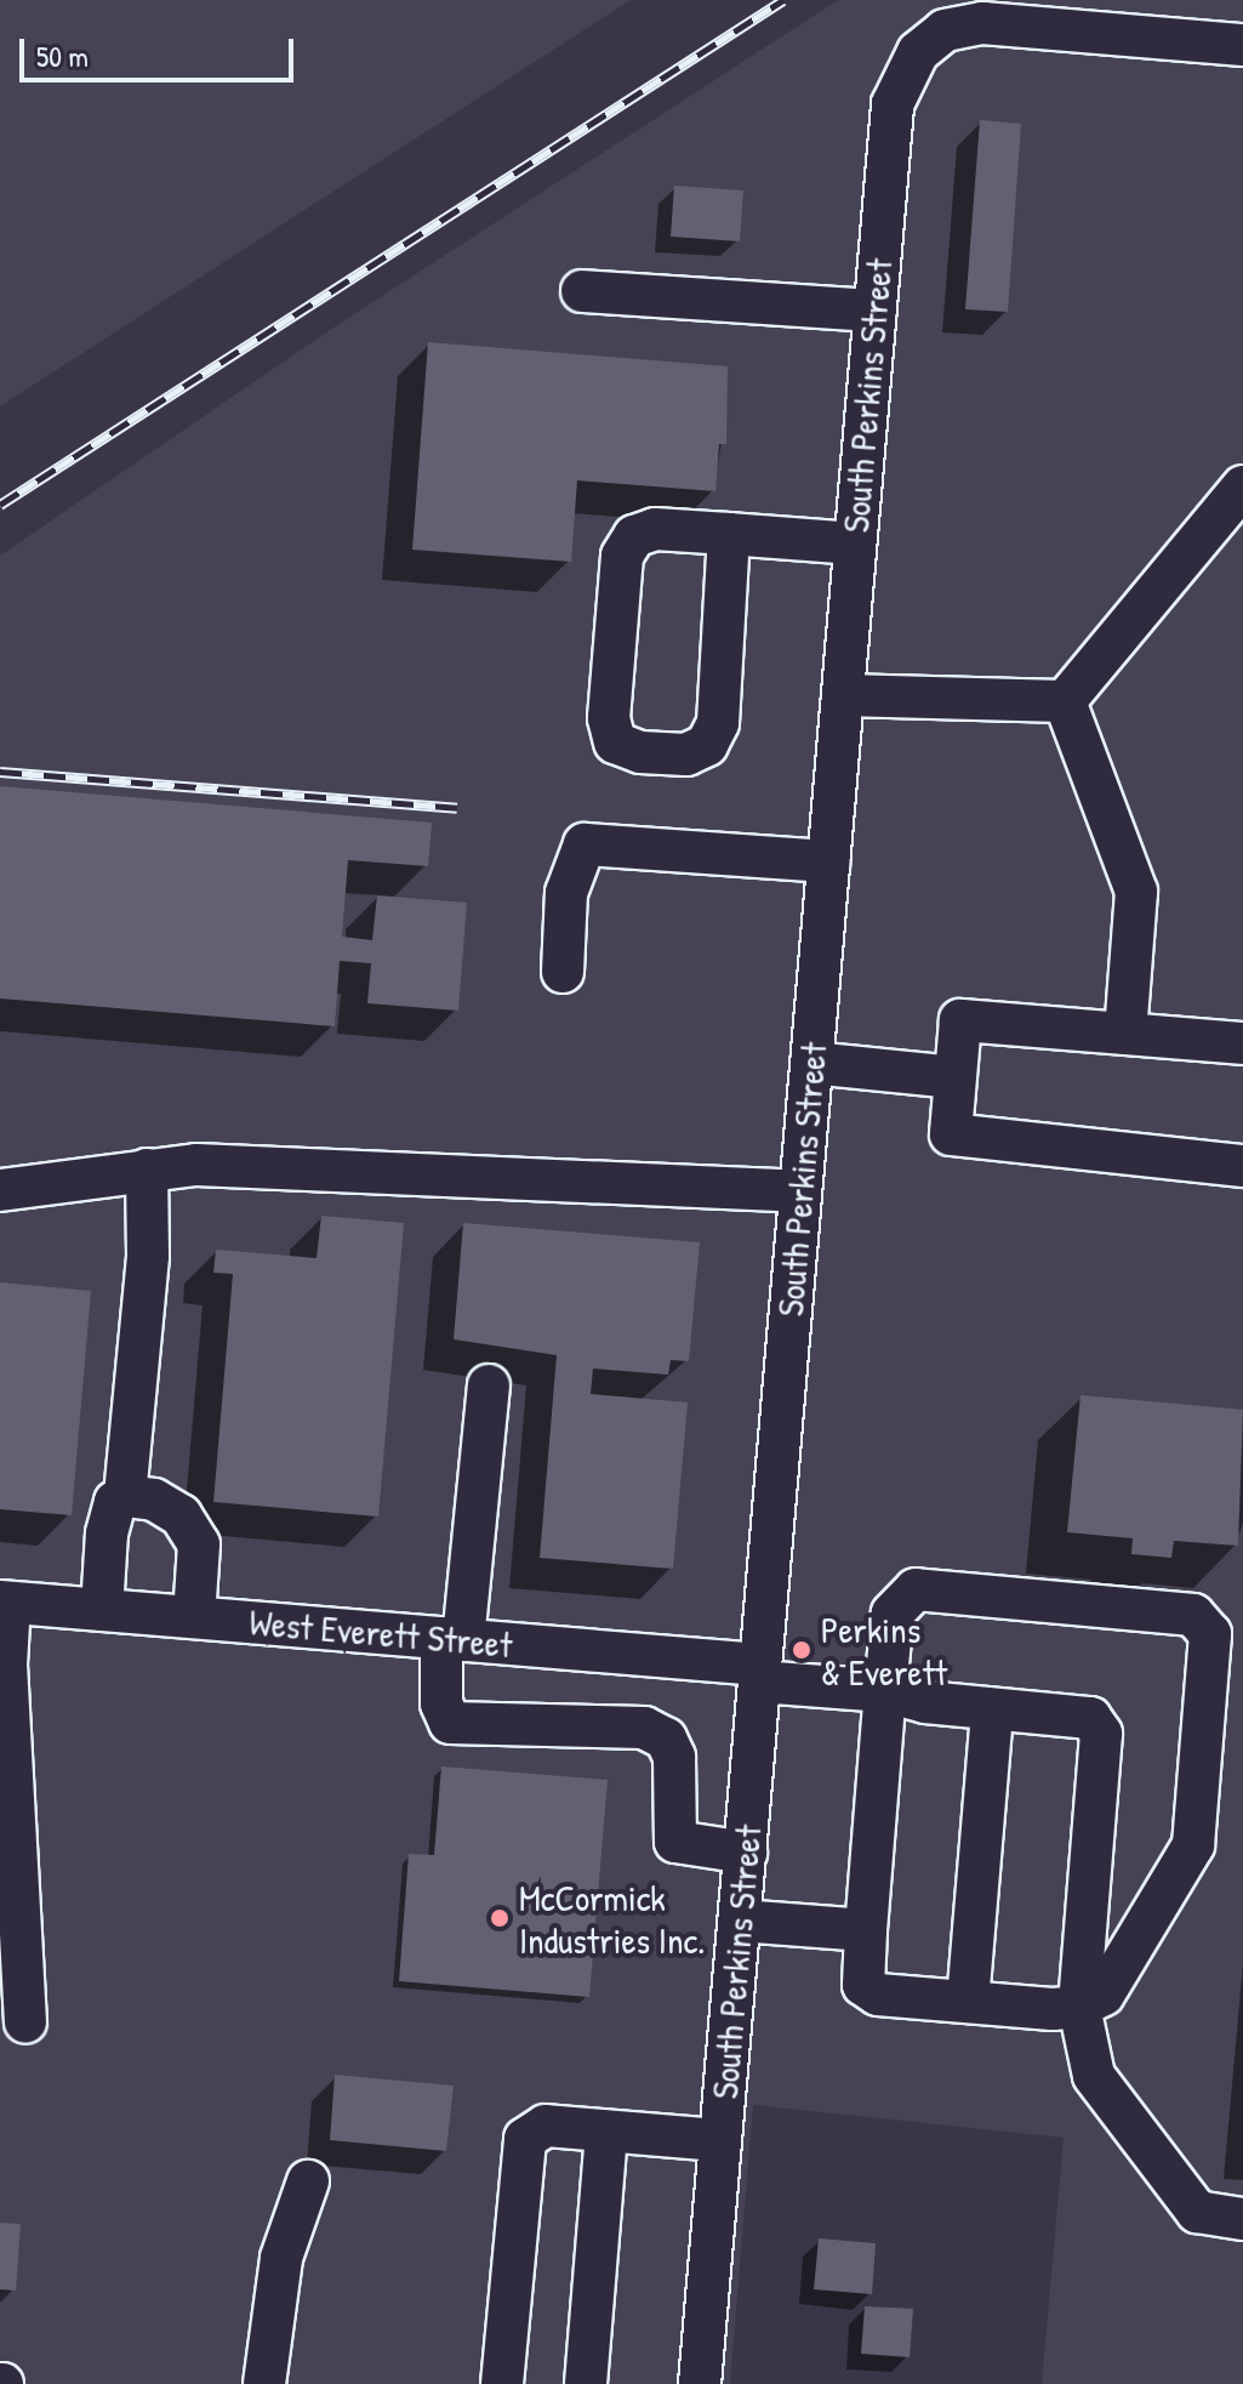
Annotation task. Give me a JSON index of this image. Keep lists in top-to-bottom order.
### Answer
{
  "streets": {
    "street": ["South Perkins Street", "West Everett Street"]
  },
  "crossings": [
    ["South Perkins Street", "West Everett Street"]
  ],
  "places": ["Perkins & Everett", "McCormick Industries Inc."],
  "scale_bar": "50 m"
}
